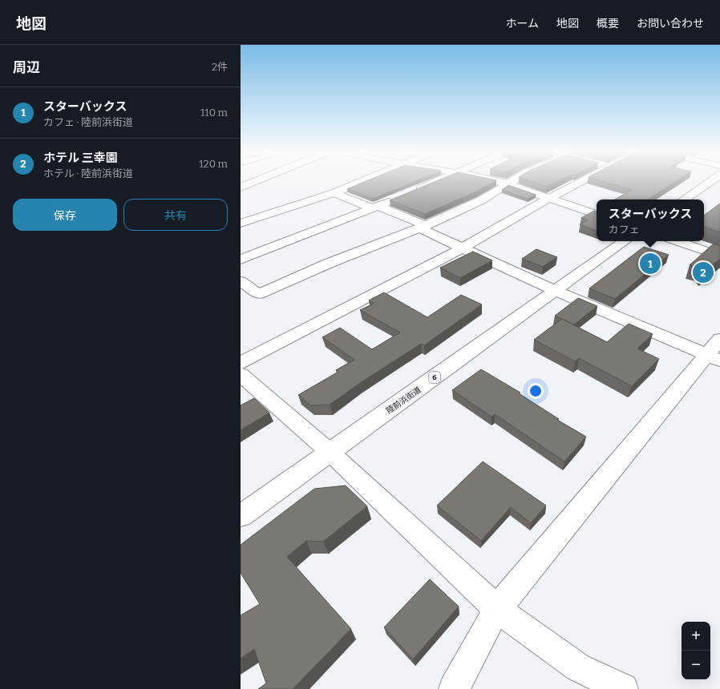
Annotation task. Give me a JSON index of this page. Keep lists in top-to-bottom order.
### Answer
{
  "streets": {
    "main road": ["6", "陸前浜街道"]
  },
  "page": {
    "header": "地図",
    "nav": [
      "ホーム",
      "地図",
      "概要",
      "お問い合わせ"
    ],
    "heading": ["周辺", "2件"],
    "list": [
      {
        "mark": "1",
        "name": "スターバックス",
        "note": "カフェ · 陸前浜街道",
        "value": "110 m"
      },
      {
        "mark": "2",
        "name": "ホテル 三幸園",
        "note": "ホテル · 陸前浜街道",
        "value": "120 m"
      }
    ],
    "buttons": ["保存", "共有"],
    "popup": ["スターバックス", "カフェ"],
    "pins": ["1", "2"],
    "map_buttons": ["+", "−"]
  }
}
